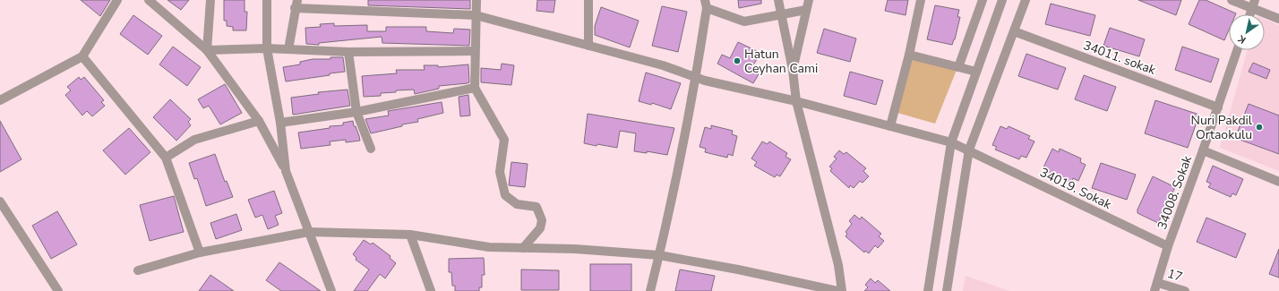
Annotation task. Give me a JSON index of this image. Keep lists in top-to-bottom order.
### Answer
{
  "streets": {
    "street": [
      "34011. sokak",
      "34019. Sokak",
      "34008. Sokak",
      "17"
    ]
  },
  "crossings": [
    ["34011. sokak", "34008. Sokak"],
    ["34019. Sokak", "34008. Sokak"],
    ["34008. Sokak", "17"]
  ],
  "places": ["Hatun Ceyhan Cami", "Nuri Pakdil Ortaokulu"],
  "north": "bottom left"
}
